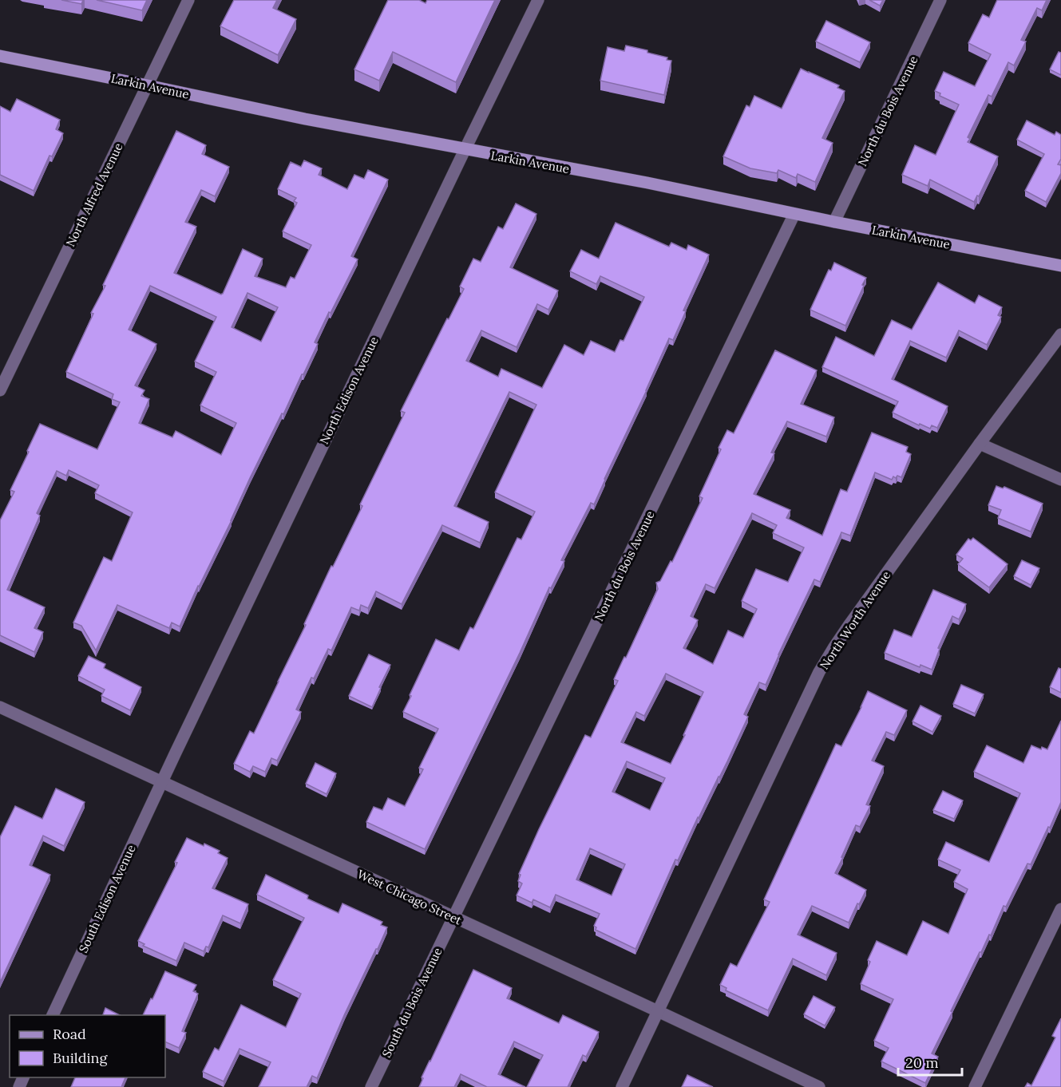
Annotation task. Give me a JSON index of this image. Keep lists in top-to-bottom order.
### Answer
{
  "streets": {
    "main road": ["Larkin Avenue"],
    "street": [
      "North du Bois Avenue",
      "North Alfred Avenue",
      "North Edison Avenue",
      "North Worth Avenue",
      "West Chicago Street",
      "South Edison Avenue",
      "South du Bois Avenue"
    ]
  },
  "crossings": [
    ["Larkin Avenue", "North du Bois Avenue"],
    ["Larkin Avenue", "North Alfred Avenue"],
    ["Larkin Avenue", "North Edison Avenue"],
    ["North du Bois Avenue", "West Chicago Street"],
    ["North du Bois Avenue", "South du Bois Avenue"],
    ["North Edison Avenue", "West Chicago Street"],
    ["North Edison Avenue", "South Edison Avenue"],
    ["North Worth Avenue", "West Chicago Street"],
    ["West Chicago Street", "South Edison Avenue"],
    ["West Chicago Street", "South du Bois Avenue"]
  ],
  "legend": ["Road", "Building"],
  "scale_bar": "20 m"
}
